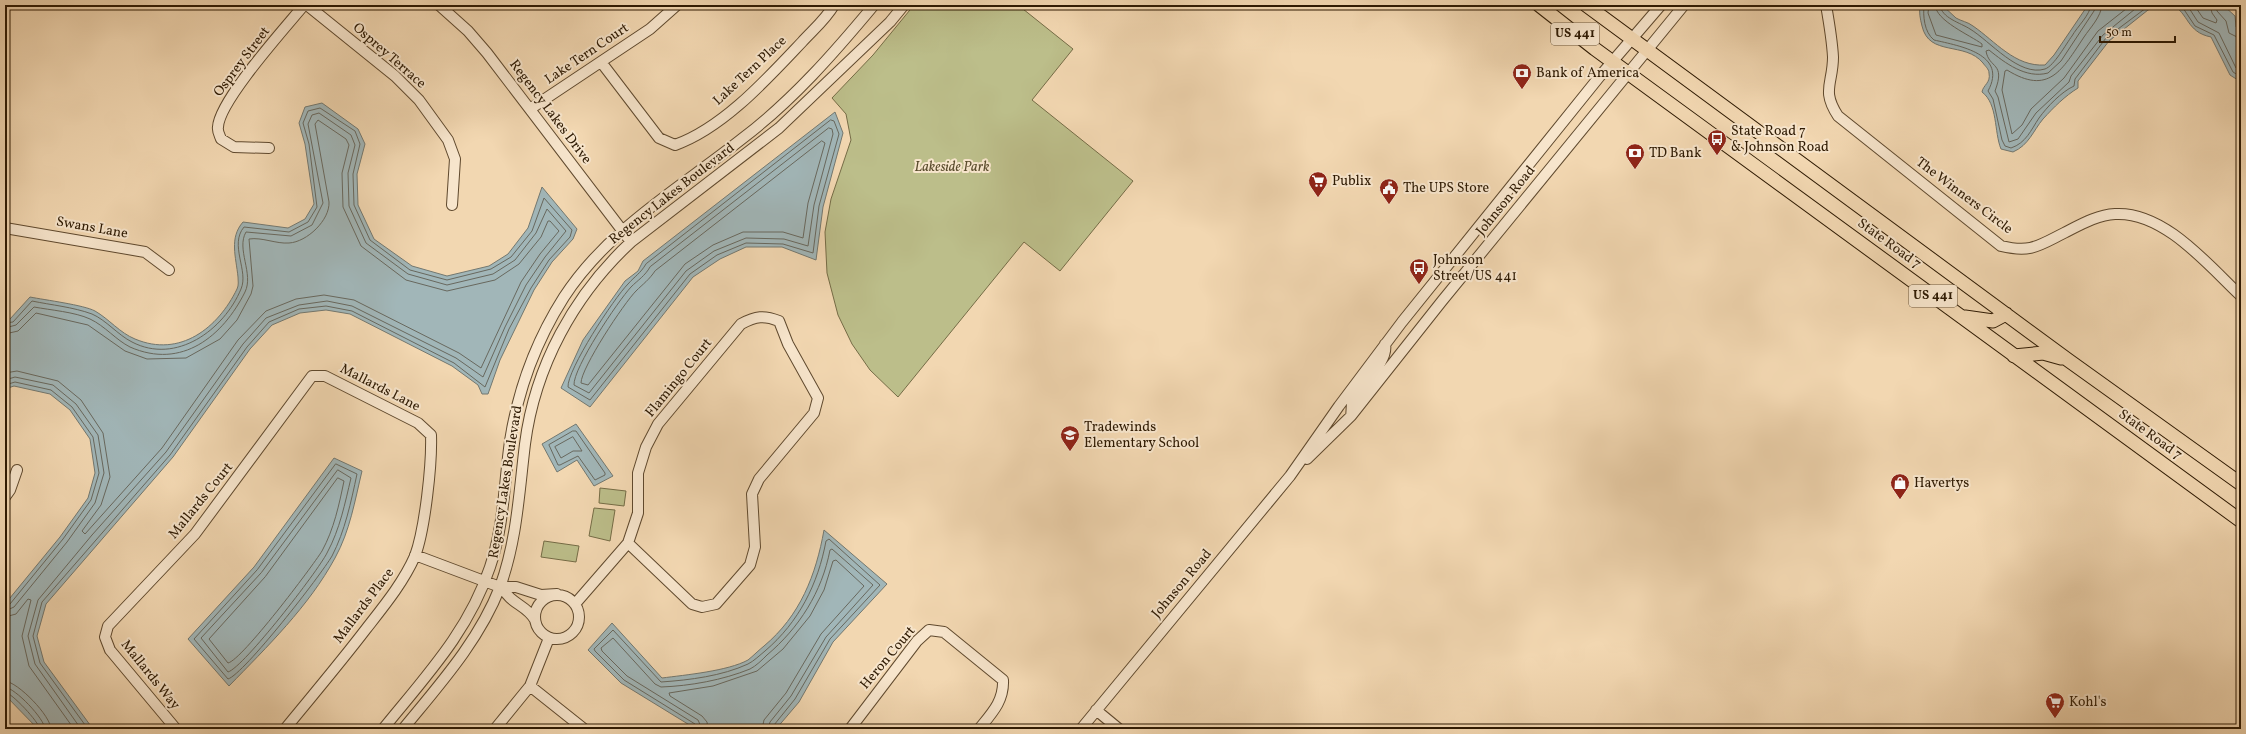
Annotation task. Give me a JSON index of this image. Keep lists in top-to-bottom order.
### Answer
{
  "streets": {
    "main road": ["US 441", "State Road 7"],
    "street": [
      "Lake Tern Court",
      "Osprey Terrace",
      "Osprey Street",
      "Lake Tern Place",
      "Regency Lakes Drive",
      "Regency Lakes Boulevard",
      "The Winners Circle",
      "Johnson Road",
      "Swans Lane",
      "Flamingo Court",
      "Mallards Lane",
      "Mallards Court",
      "Mallards Place",
      "Heron Court",
      "Mallards Way"
    ]
  },
  "crossings": [
    ["Lake Tern Court", "Lake Tern Place"],
    ["Lake Tern Court", "Regency Lakes Drive"],
    ["Regency Lakes Drive", "Regency Lakes Boulevard"],
    ["Johnson Road", "State Road 7"],
    ["Mallards Lane", "Mallards Court"],
    ["Mallards Lane", "Mallards Place"],
    ["Mallards Court", "Mallards Way"]
  ],
  "parks": ["Lakeside Park"],
  "places": {
    "bank": ["Bank of America", "TD Bank"],
    "bus stop": ["State Road 7 & Johnson Road", "Johnson Street/US 441"],
    "supermarket": ["Publix", "Kohl's"],
    "public building": ["The UPS Store"],
    "school or university": ["Tradewinds Elementary School"],
    "shop": ["Havertys"]
  },
  "scale_bar": "50 m"
}
